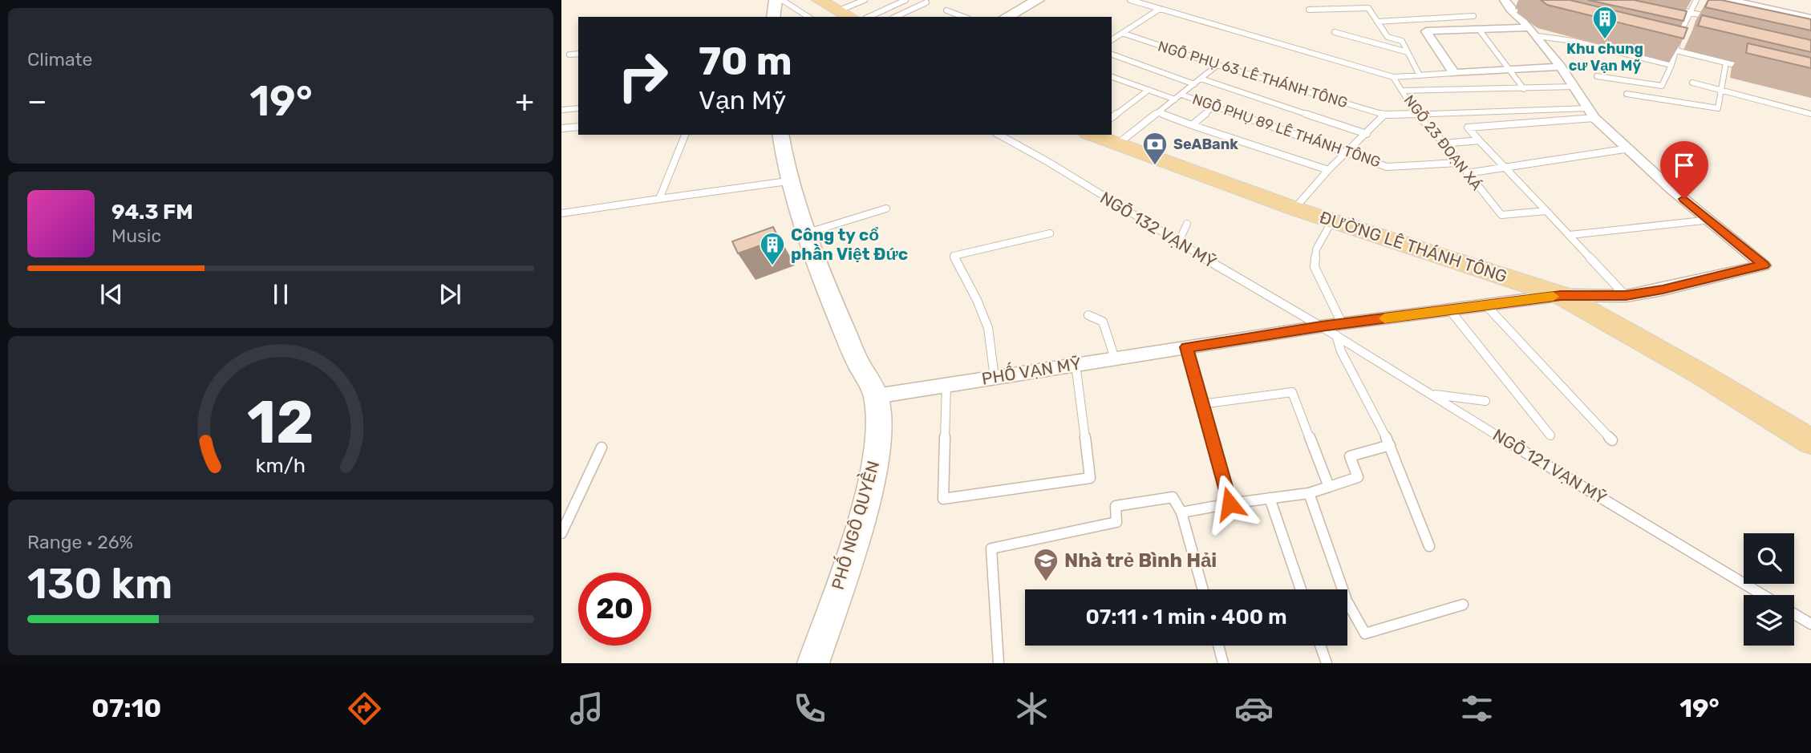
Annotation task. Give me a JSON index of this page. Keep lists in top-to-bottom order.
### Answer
{
  "streets": {
    "main road": ["ĐƯỜNG LÊ THÁNH TÔNG"],
    "street": ["PHỐ VẠN MỸ", "PHỐ NGÔ QUYỀN"],
    "lane": [
      "NGÕ PHỤ 63 LÊ THÁNH TÔNG",
      "NGÕ PHỤ 89 LÊ THÁNH TÔNG",
      "NGÕ 23 ĐOẠN XÁ",
      "NGÕ 132 VẠN MỸ",
      "NGÕ 121 VẠN MỸ"
    ]
  },
  "crossings": [
    ["NGÕ PHỤ 63 LÊ THÁNH TÔNG", "NGÕ 23 ĐOẠN XÁ"],
    ["NGÕ PHỤ 89 LÊ THÁNH TÔNG", "NGÕ 23 ĐOẠN XÁ"],
    ["NGÕ 132 VẠN MỸ", "PHỐ VẠN MỸ"],
    ["PHỐ VẠN MỸ", "PHỐ NGÔ QUYỀN"]
  ],
  "places": {
    "building": ["Khu chung cư Vạn Mỹ", "Công ty cổ phần Việt Đức"],
    "bank": ["SeABank"],
    "school or university": ["Nhà trẻ Bình Hải"]
  },
  "page": {
    "tile": [
      "Climate",
      ["Range · 26%", "130 km"]
    ],
    "turn": ["70 m", "Vạn Mỹ"],
    "heat": ["−", "19°", "+"],
    "song": ["94.3 FM", "Music"],
    "limit": "20",
    "trip": "07:11 · 1 min · 400 m",
    "tabs": ["07:10", "19°"],
    "gauge": ["12", "km/h"]
  }
}
